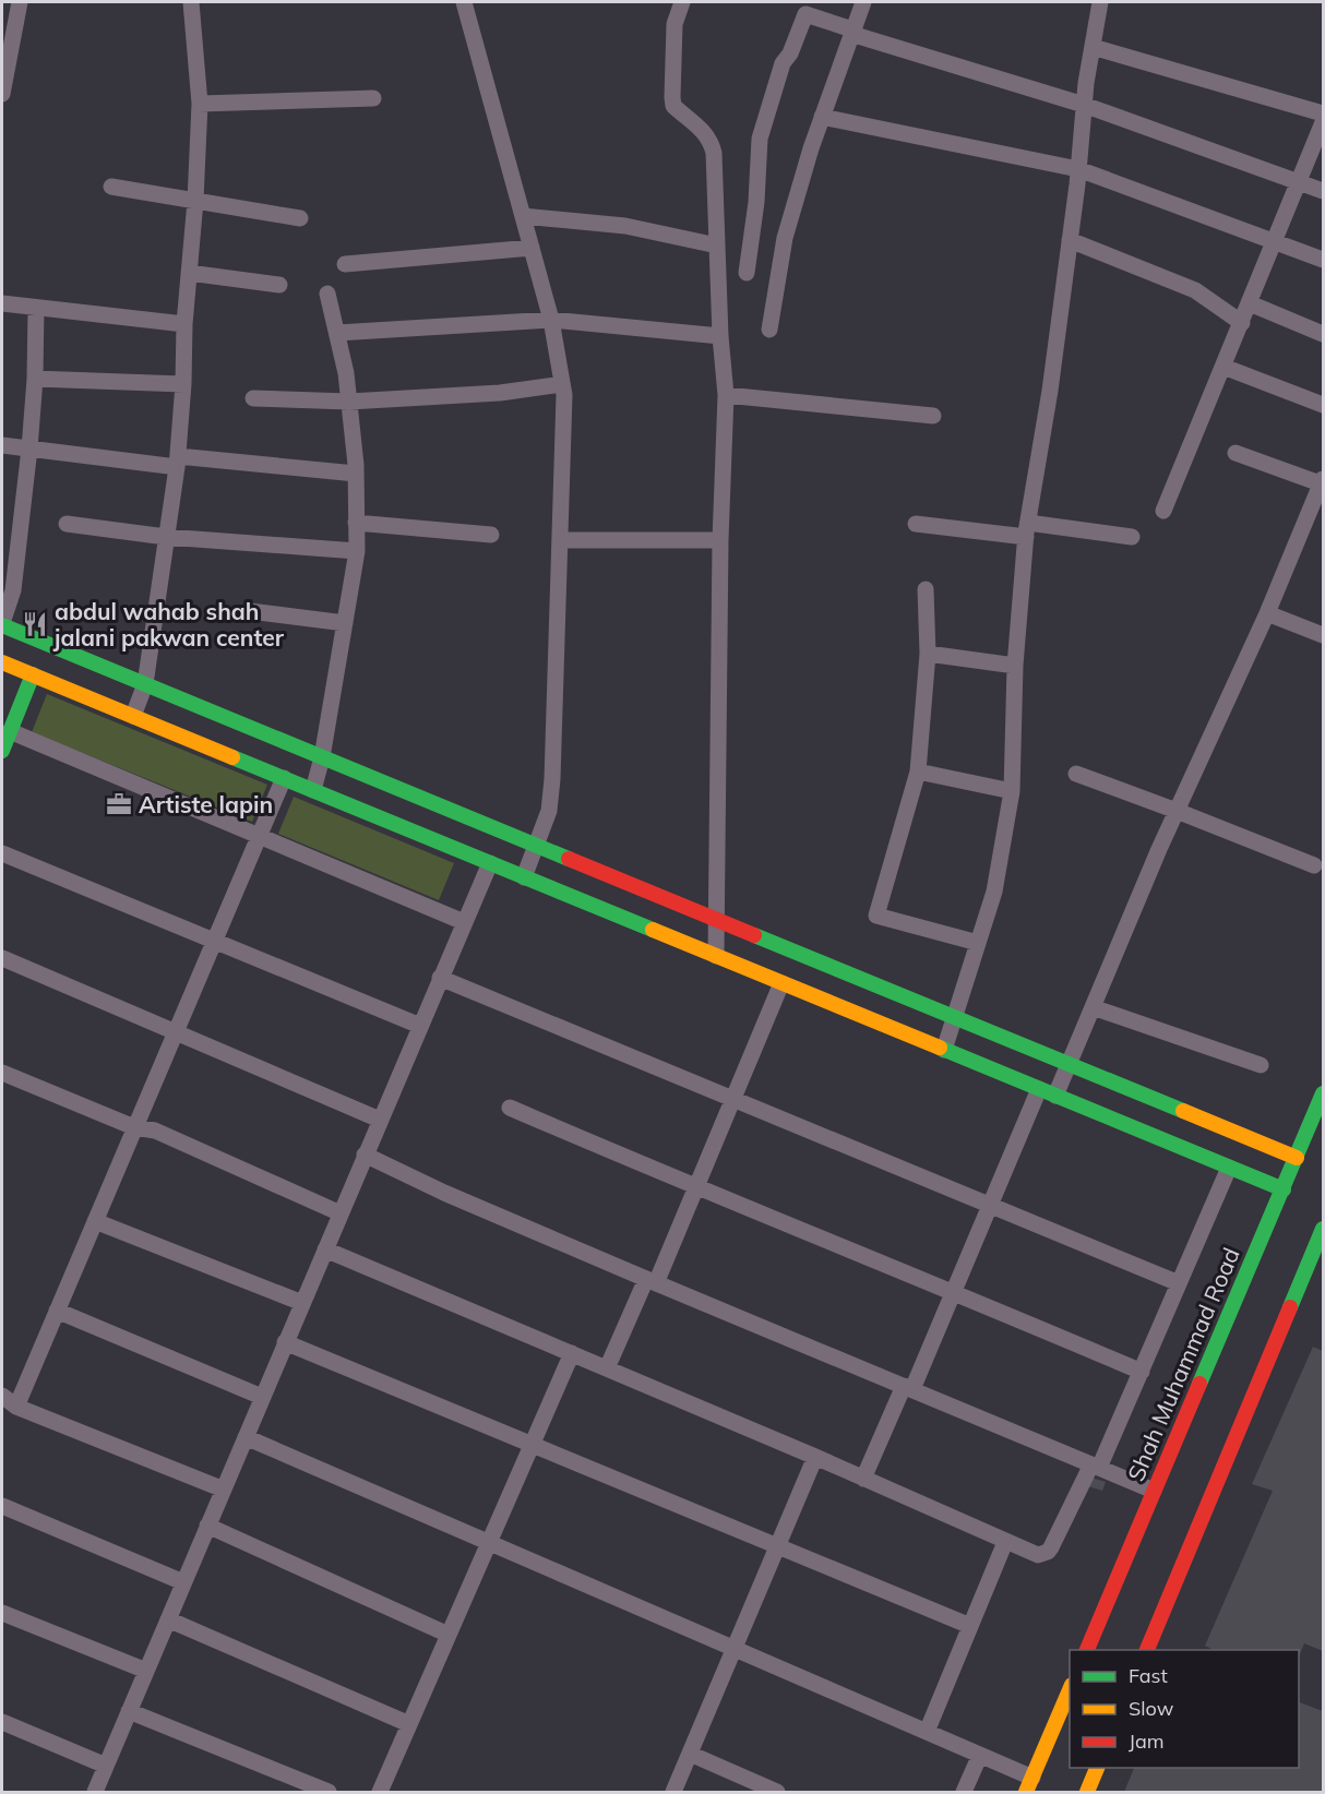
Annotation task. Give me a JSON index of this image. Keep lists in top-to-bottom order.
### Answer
{
  "streets": {
    "street": ["Shah Muhammad Road"]
  },
  "places": {
    "restaurant": ["abdul wahab shah jalani pakwan center"],
    "office": ["Artiste lapin"]
  },
  "legend": ["Fast", "Slow", "Jam"]
}
